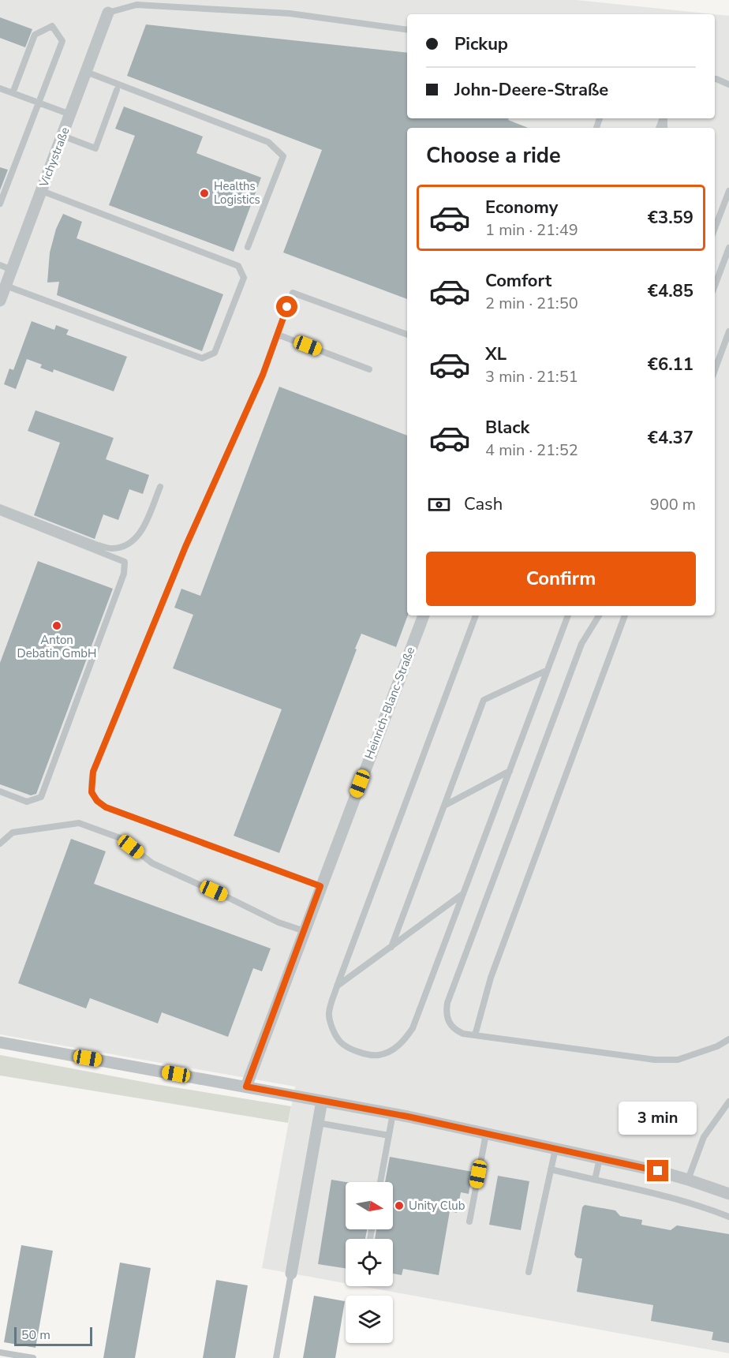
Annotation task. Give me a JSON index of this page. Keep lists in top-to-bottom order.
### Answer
{
  "streets": {
    "street": ["Vichystraße", "Heinrich-Blanc-Straße"]
  },
  "places": ["Healths Logistics", "Anton Debatin GmbH", "Unity Club"],
  "scale_bar": "50 m",
  "north": "right",
  "page": {
    "banner": ["Pickup", "John-Deere-Straße"],
    "heading": "Choose a ride",
    "list": [
      {
        "name": "Economy",
        "note": "1 min · 21:49",
        "value": "€3.59"
      },
      {
        "name": "Comfort",
        "note": "2 min · 21:50",
        "value": "€4.85"
      },
      {
        "name": "XL",
        "note": "3 min · 21:51",
        "value": "€6.11"
      },
      {
        "name": "Black",
        "note": "4 min · 21:52",
        "value": "€4.37"
      }
    ],
    "pay": ["Cash", "900 m"],
    "buttons": "Confirm",
    "bubble": "3 min",
    "scale": "50 m"
  }
}
